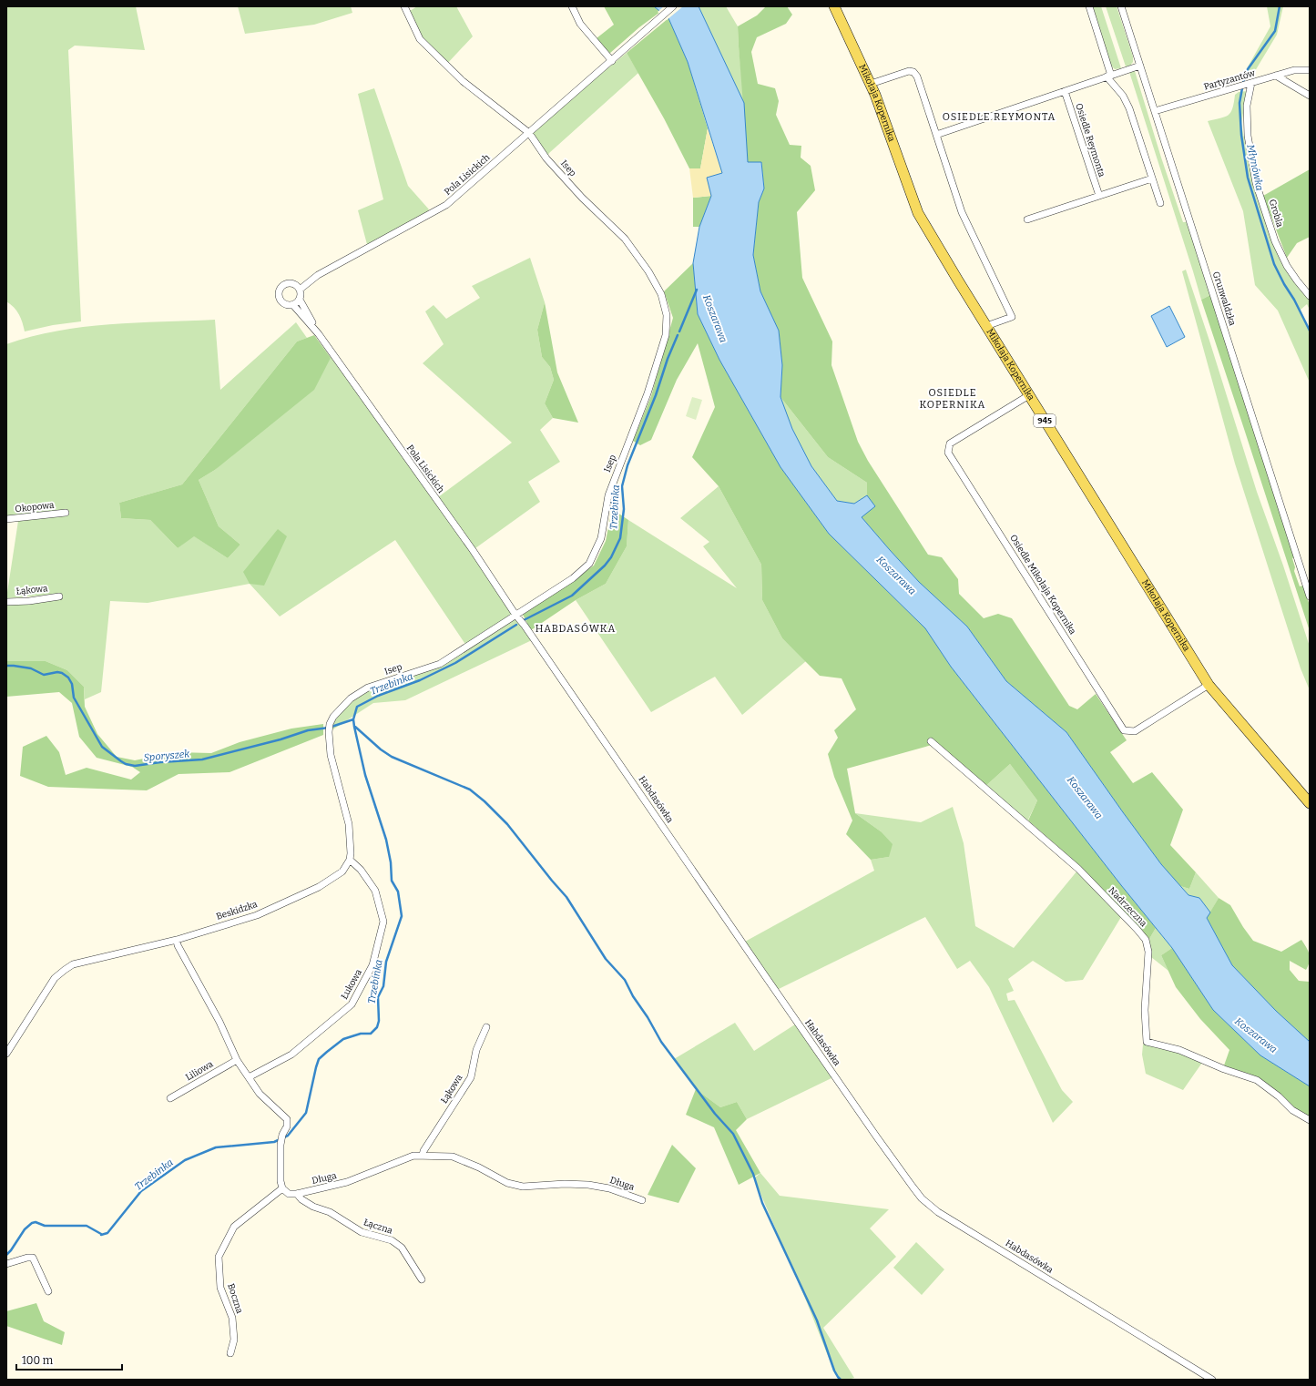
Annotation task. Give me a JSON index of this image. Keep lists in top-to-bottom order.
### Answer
{
  "streets": {
    "main road": ["Mikołaja Kopernika", "945"],
    "street": [
      "Partyzantów",
      "Osiedle Reymonta",
      "Isep",
      "Pola Lisickich",
      "Grobla",
      "Grunwaldzka",
      "Okopowa",
      "Osiedle Mikołaja Kopernika",
      "Łąkowa",
      "Habdasówka",
      "Nadrzeczna",
      "Beskidzka",
      "Łukowa",
      "Liliowa",
      "Długa",
      "Łączna",
      "Boczna"
    ]
  },
  "crossings": [
    ["Partyzantów", "Grobla"],
    ["Partyzantów", "Grunwaldzka"],
    ["Mikołaja Kopernika", "Osiedle Mikołaja Kopernika"],
    ["Isep", "Pola Lisickich"],
    ["Isep", "Habdasówka"],
    ["Isep", "Beskidzka"],
    ["Isep", "Łukowa"],
    ["Pola Lisickich", "Habdasówka"],
    ["Łąkowa", "Długa"],
    ["Beskidzka", "Łukowa"],
    ["Długa", "Łączna"]
  ],
  "districts": ["OSIEDLE REYMONTA", "OSIEDLE KOPERNIKA", "HABDASÓWKA"],
  "water": [
    "Młynówka",
    "Koszarawa",
    "Trzebinka",
    "Sporyszek"
  ],
  "scale_bar": "100 m"
}
